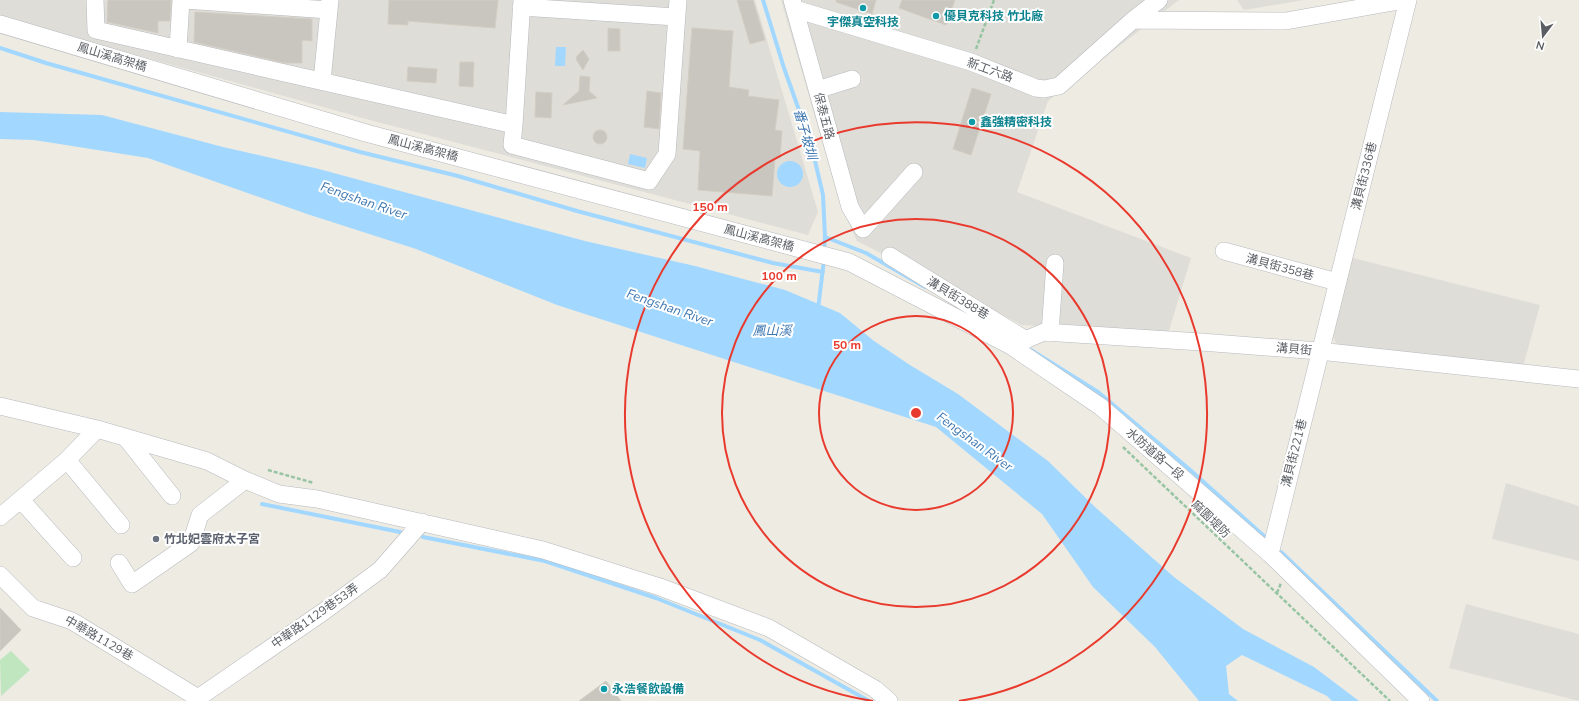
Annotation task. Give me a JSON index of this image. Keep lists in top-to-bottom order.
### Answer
{
  "streets": {
    "street": [
      "鳳山溪高架橋",
      "新工六路",
      "保泰五路",
      "溝貝街336巷",
      "溝貝街358巷",
      "溝貝街388巷",
      "溝貝街",
      "溝貝街221巷",
      "水防道路一段",
      "中華路1129巷53弄",
      "中華路1129巷"
    ],
    "path": ["麻園堤防"]
  },
  "crossings": [
    ["鳳山溪高架橋", "水防道路一段"],
    ["新工六路", "保泰五路"],
    ["溝貝街336巷", "溝貝街358巷"],
    ["溝貝街336巷", "溝貝街"],
    ["溝貝街336巷", "溝貝街221巷"],
    ["溝貝街388巷", "溝貝街"],
    ["溝貝街388巷", "水防道路一段"],
    ["溝貝街", "溝貝街221巷"],
    ["溝貝街", "水防道路一段"],
    ["溝貝街221巷", "水防道路一段"],
    ["中華路1129巷53弄", "中華路1129巷"]
  ],
  "water": ["番子坡圳", "Fengshan River", "鳳山溪"],
  "places": [
    "宇傑真空科技",
    "優貝克科技 竹北廠",
    "鑫強精密科技",
    "竹北妃雲府太子宮",
    "永浩餐飲設備"
  ],
  "north": "bottom",
  "rings": ["150 m", "100 m", "50 m"]
}
